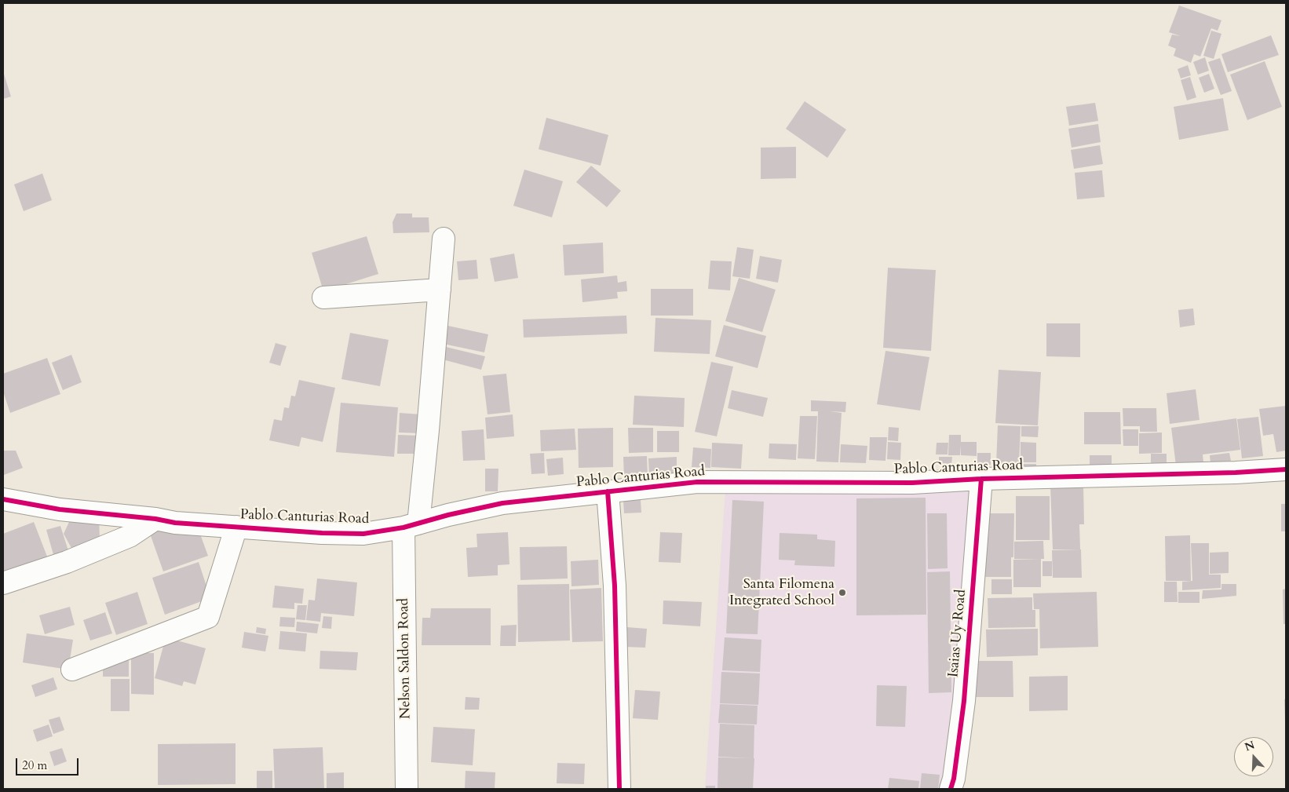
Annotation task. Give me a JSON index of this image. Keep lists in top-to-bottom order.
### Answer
{
  "streets": {
    "street": ["Pablo Canturias Road", "Isaias Uy Road", "Nelson Saldon Road"]
  },
  "crossings": [
    ["Pablo Canturias Road", "Isaias Uy Road"],
    ["Pablo Canturias Road", "Nelson Saldon Road"]
  ],
  "places": ["Santa Filomena Integrated School"],
  "scale_bar": "20 m",
  "north": "top"
}
